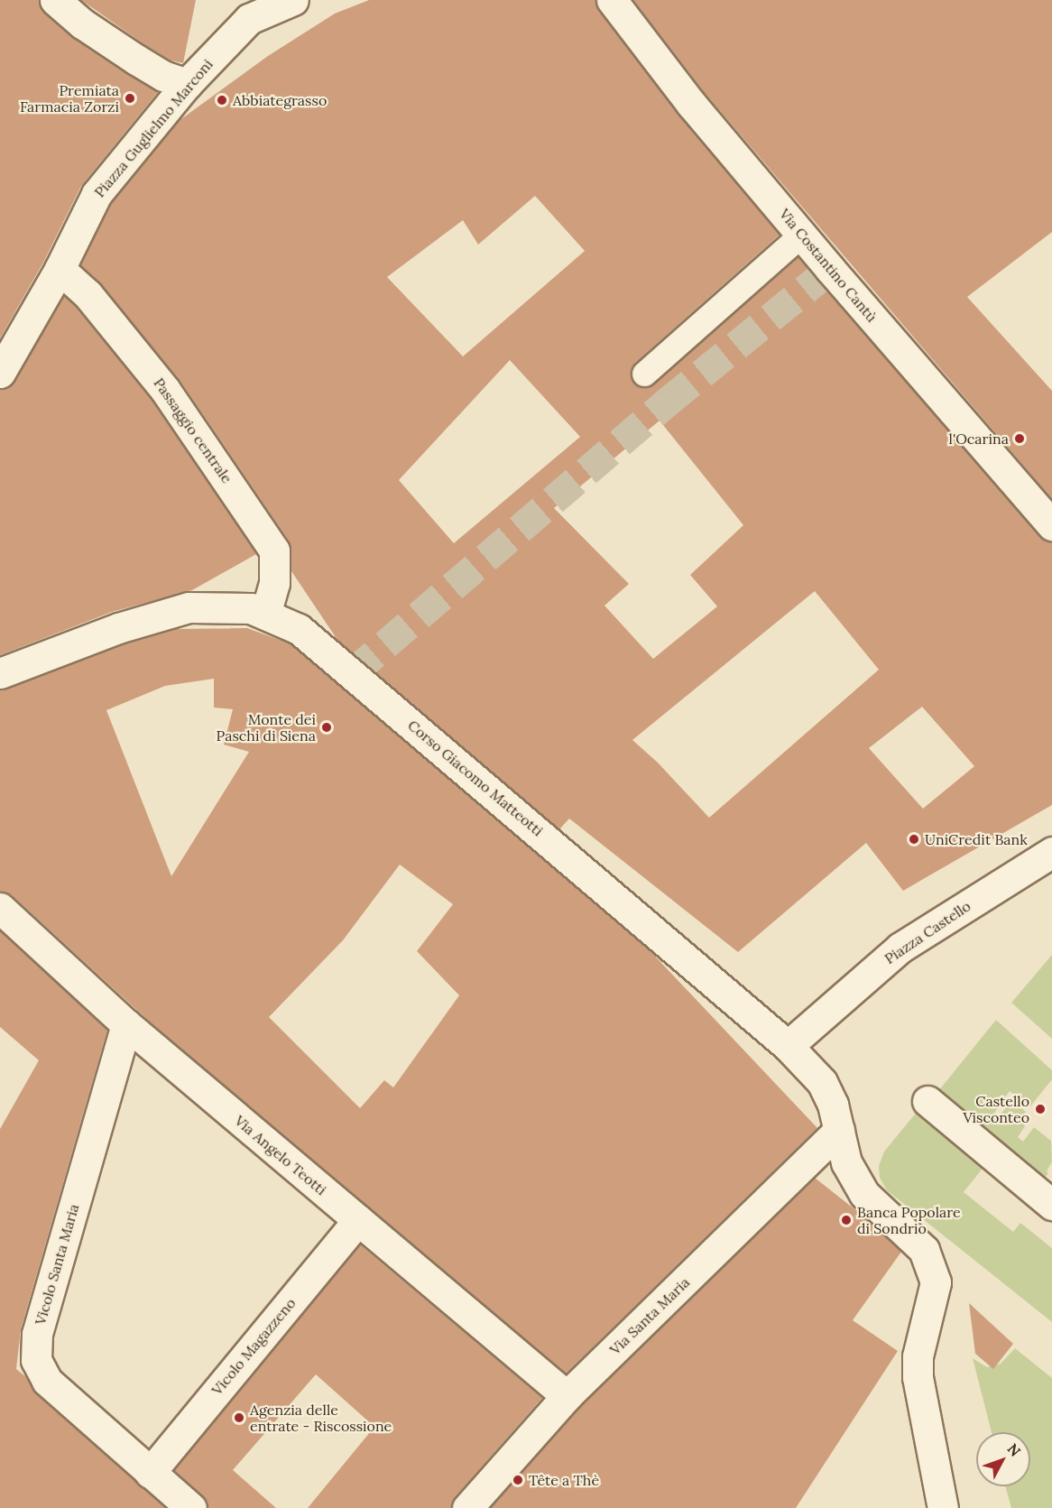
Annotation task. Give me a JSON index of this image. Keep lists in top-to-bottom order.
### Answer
{
  "streets": {
    "street": [
      "Piazza Guglielmo Marconi",
      "Via Costantino Cantù",
      "Passaggio centrale",
      "Corso Giacomo Matteotti",
      "Piazza Castello",
      "Via Angelo Teotti",
      "Vicolo Santa Maria",
      "Via Santa Maria",
      "Vicolo Magazzeno"
    ]
  },
  "crossings": [
    ["Piazza Guglielmo Marconi", "Passaggio centrale"],
    ["Passaggio centrale", "Corso Giacomo Matteotti"],
    ["Corso Giacomo Matteotti", "Piazza Castello"],
    ["Corso Giacomo Matteotti", "Via Santa Maria"],
    ["Via Angelo Teotti", "Vicolo Santa Maria"],
    ["Via Angelo Teotti", "Via Santa Maria"],
    ["Via Angelo Teotti", "Vicolo Magazzeno"],
    ["Vicolo Santa Maria", "Vicolo Magazzeno"]
  ],
  "places": [
    "Premiata Farmacia Zorzi",
    "Abbiategrasso",
    "l'Ocarina",
    "Monte dei Paschi di Siena",
    "UniCredit Bank",
    "Castello Visconteo",
    "Banca Popolare di Sondrio",
    "Agenzia delle entrate - Riscossione",
    "Tête a Thè"
  ],
  "north": "top right"
}
